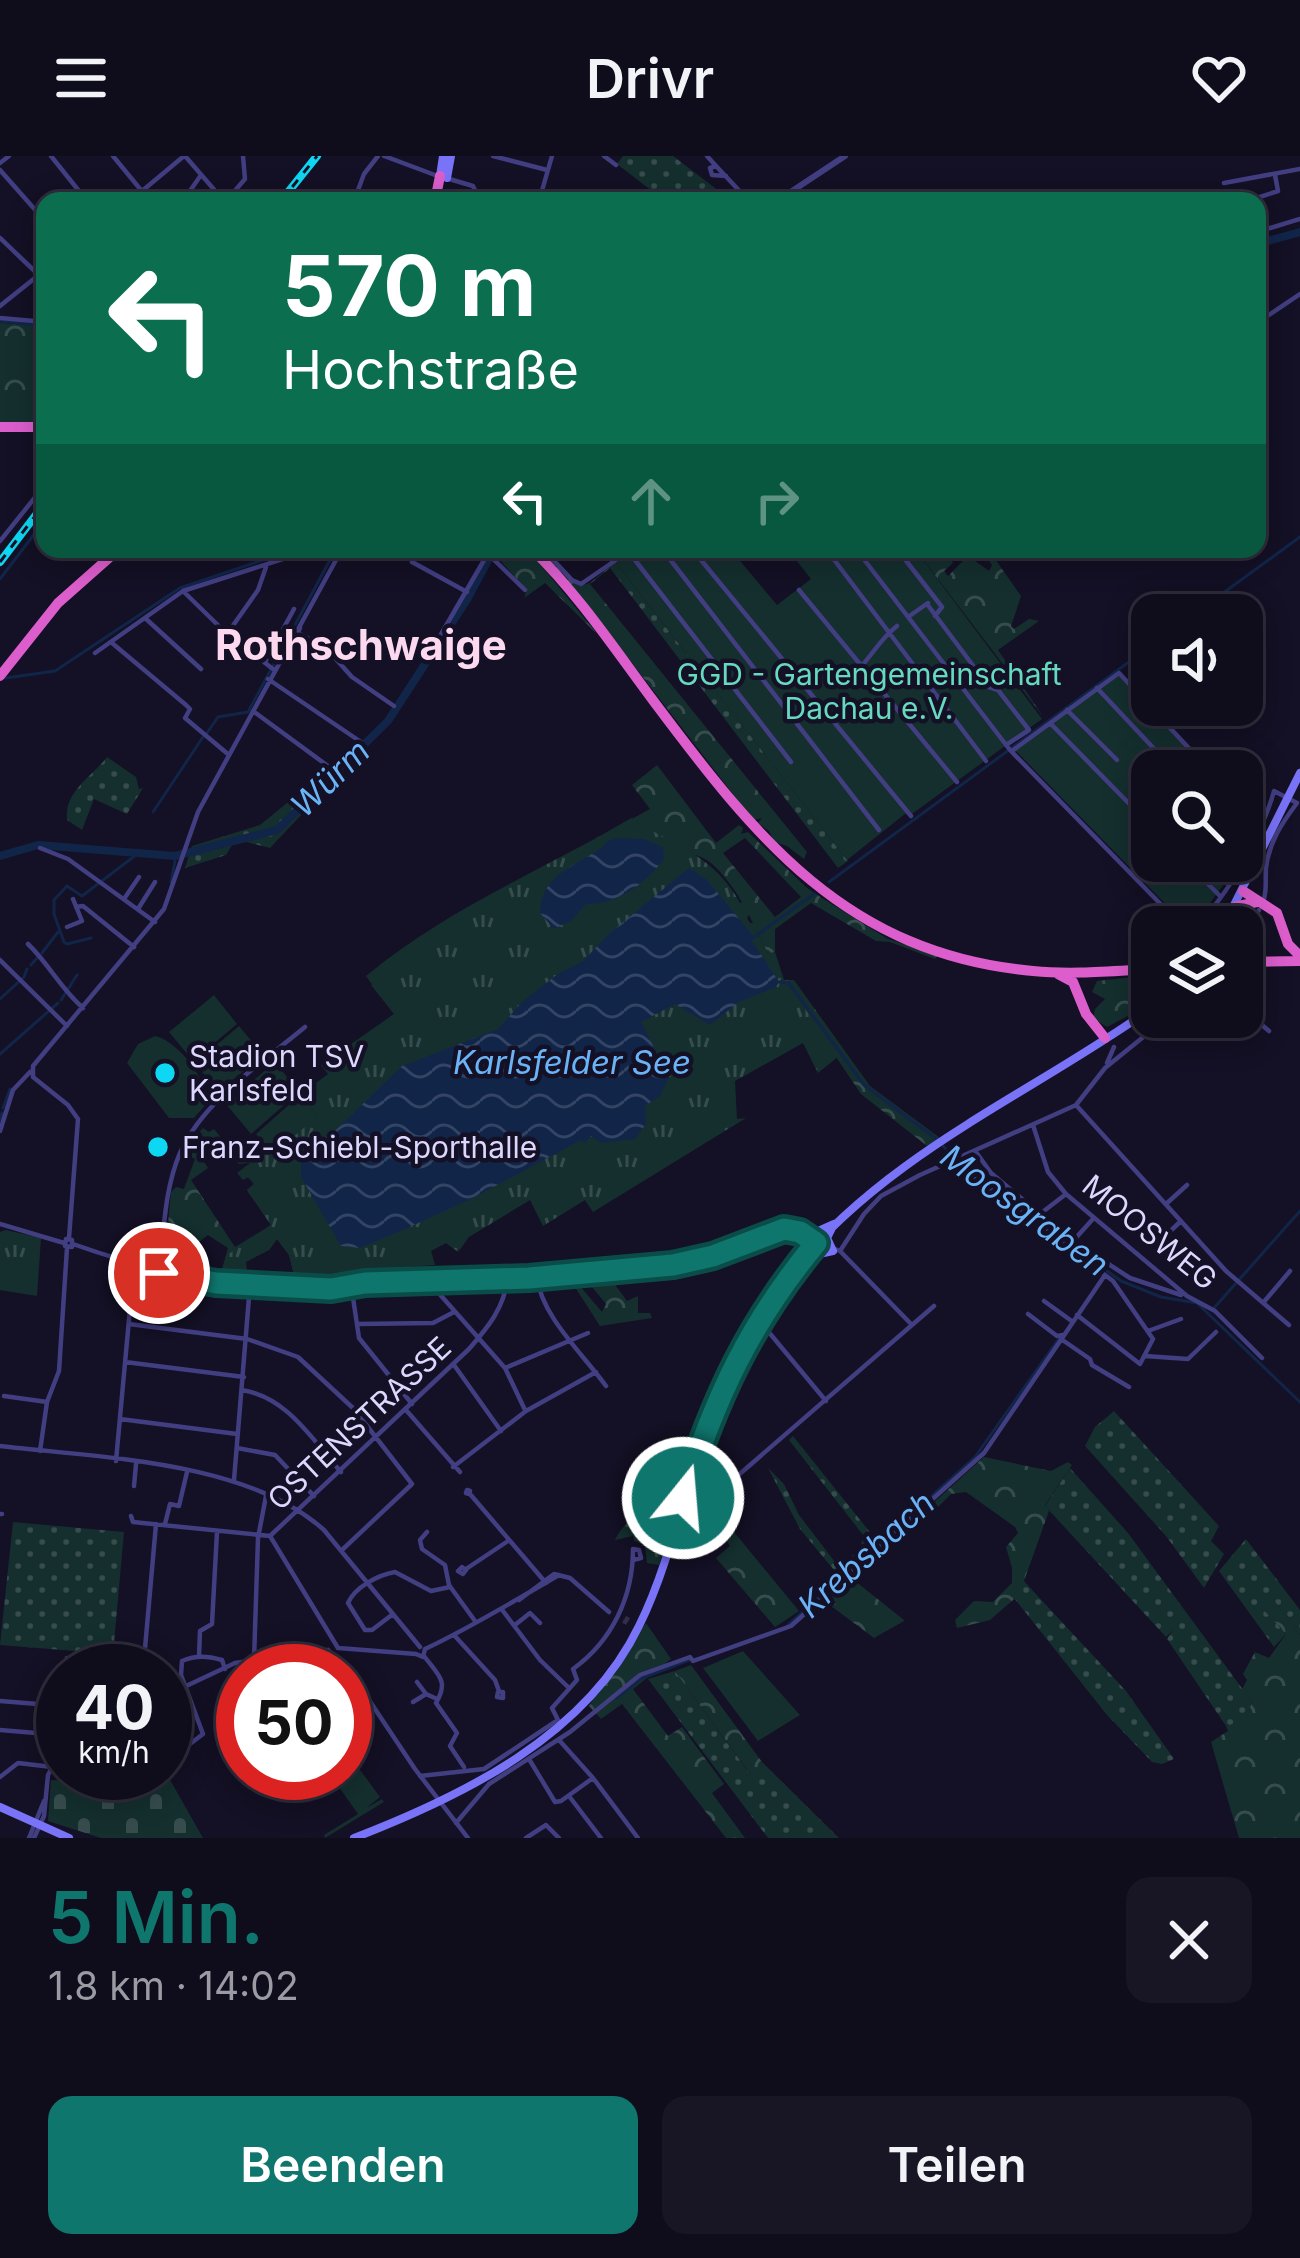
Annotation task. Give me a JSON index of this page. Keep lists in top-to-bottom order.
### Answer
{
  "streets": {
    "street": ["MOOSWEG", "OSTENSTRASSE"]
  },
  "districts": ["Rothschwaige"],
  "water": [
    "Würm",
    "Karlsfelder See",
    "Moosgraben",
    "Krebsbach"
  ],
  "parks": ["GGD - Gartengemeinschaft Dachau e.V."],
  "places": ["Stadion TSV Karlsfeld", "Franz-Schiebl-Sporthalle"],
  "page": {
    "header": "Drivr",
    "turn": ["570 m", "Hochstraße"],
    "speed": "40 km/h",
    "limit": "50",
    "heading": ["5 Min.", "1.8 km · 14:02"],
    "buttons": ["Beenden", "Teilen"]
  }
}
